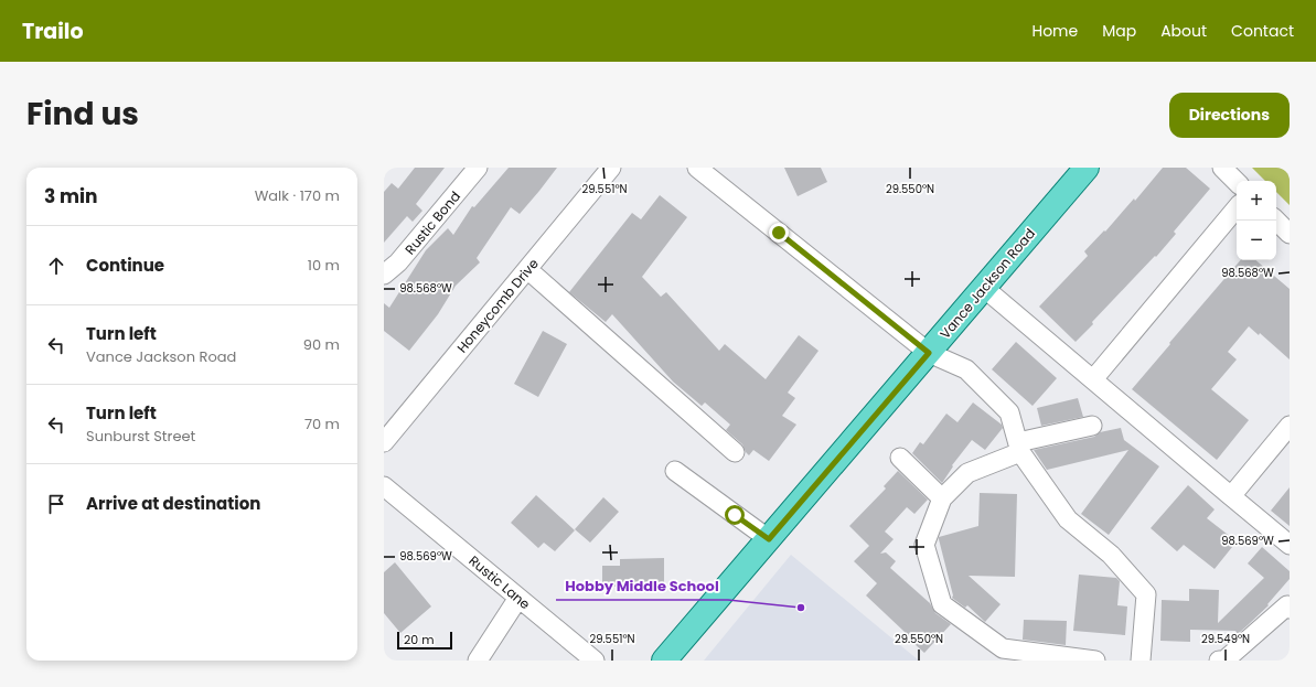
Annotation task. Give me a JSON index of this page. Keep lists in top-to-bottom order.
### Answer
{
  "streets": {
    "main road": ["Vance Jackson Road"],
    "street": ["Rustic Bond", "Honeycomb Drive", "Rustic Lane"]
  },
  "places": ["Hobby Middle School"],
  "scale_bar": "20 m",
  "page": {
    "header": "Trailo",
    "nav": [
      "Home",
      "Map",
      "About",
      "Contact"
    ],
    "title": "Find us",
    "buttons": "Directions",
    "heading": ["3 min", "Walk · 170 m"],
    "map_buttons": ["+", "−"],
    "list": [
      ["Continue", "10 m"],
      ["Turn left", "Vance Jackson Road", "90 m"],
      ["Turn left", "Sunburst Street", "70 m"],
      "Arrive at destination"
    ],
    "scale": "20 m"
  },
  "coordinates": [
    "29.551°N",
    "29.550°N",
    "98.568°W",
    "98.569°W",
    "29.549°N"
  ]
}
